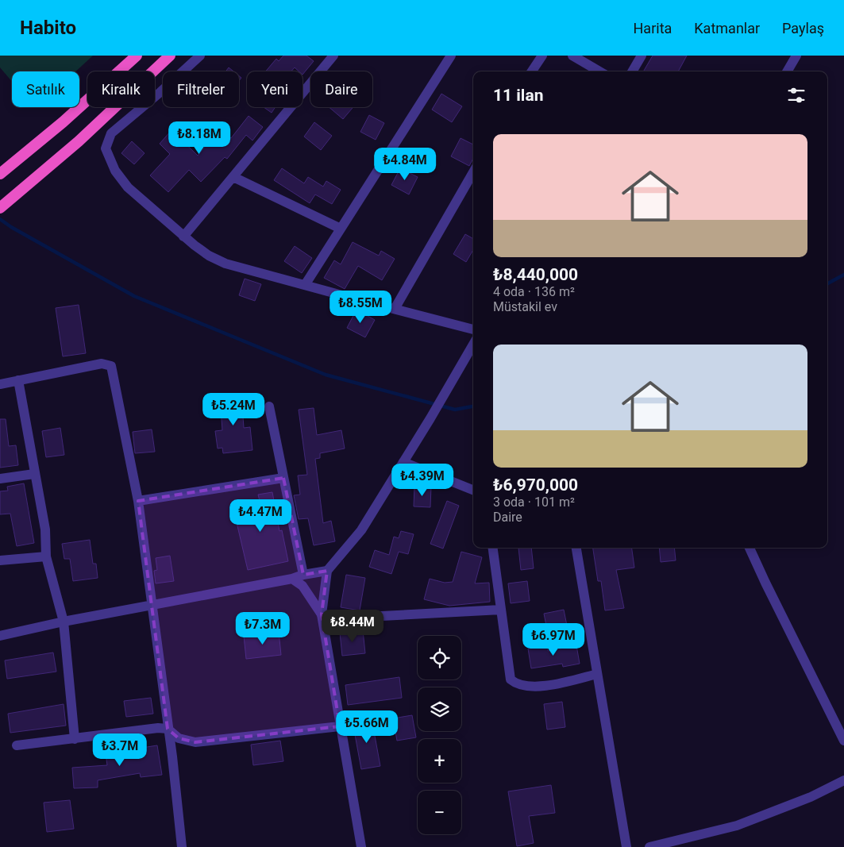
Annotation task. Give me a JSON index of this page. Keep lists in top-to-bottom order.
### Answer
{
  "page": {
    "header": "Habito",
    "nav": ["Harita", "Katmanlar", "Paylaş"],
    "chip": [
      "Satılık",
      "Kiralık",
      "Filtreler",
      "Yeni",
      "Daire"
    ],
    "heading": "11 ilan",
    "list": [
      {
        "name": "₺8,440,000",
        "note": "4 oda · 136 m² · Müstakil ev"
      },
      {
        "name": "₺6,970,000",
        "note": "3 oda · 101 m² · Daire"
      }
    ],
    "price": [
      "₺8.18M",
      "₺4.84M",
      "₺8.55M",
      "₺5.24M",
      "₺4.39M",
      "₺4.47M",
      "₺8.44M",
      "₺7.3M",
      "₺6.97M",
      "₺5.66M",
      "₺3.7M"
    ],
    "map_buttons": ["+", "−"]
  }
}
